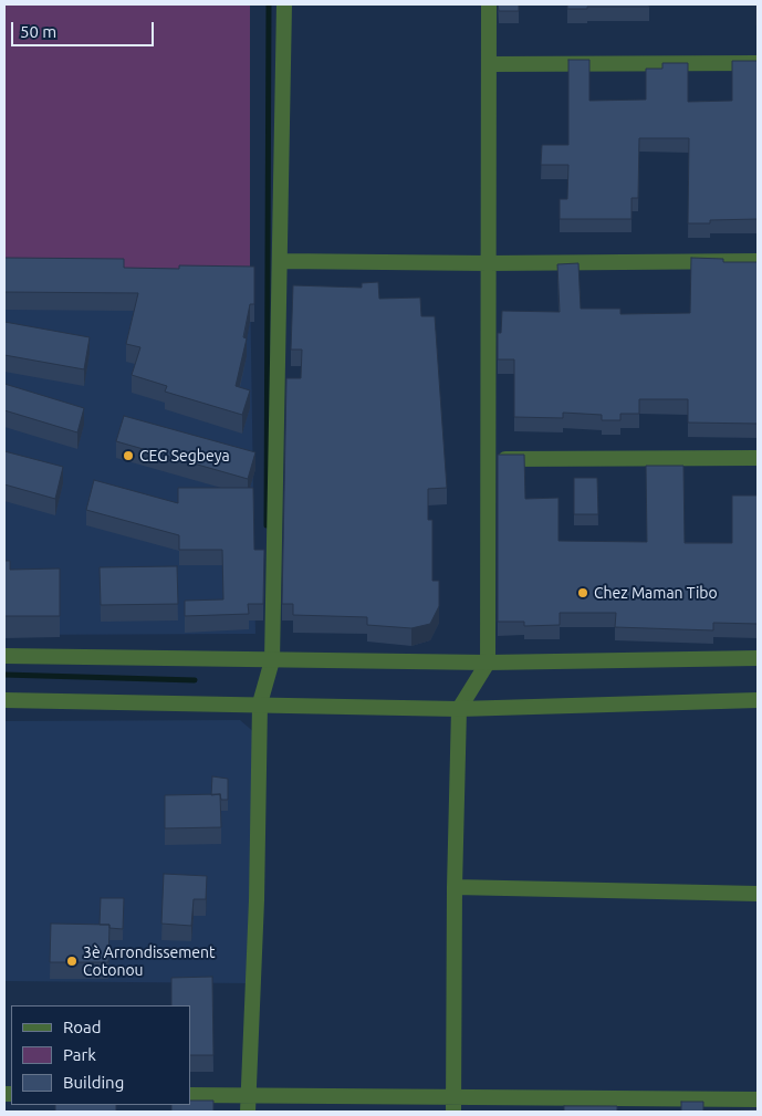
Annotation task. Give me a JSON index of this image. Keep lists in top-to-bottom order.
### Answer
{
  "places": ["CEG Segbeya", "Chez Maman Tibo", "3è Arrondissement Cotonou"],
  "legend": ["Road", "Park", "Building"],
  "scale_bar": "50 m"
}
